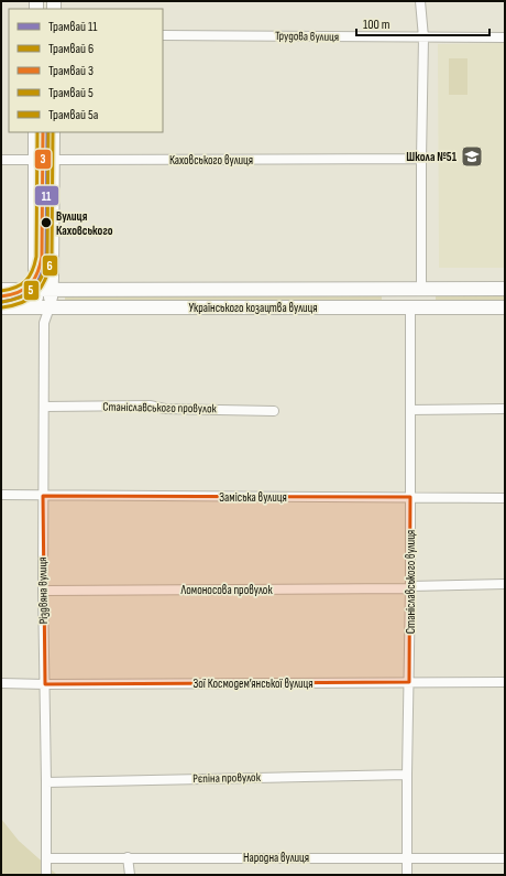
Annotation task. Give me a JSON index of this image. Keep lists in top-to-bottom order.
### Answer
{
  "streets": {
    "street": [
      "Трудова вулиця",
      "Каховського вулиця",
      "Українського козацтва вулиця",
      "Станіславського провулок",
      "Заміська вулиця",
      "Станіславського вулиця",
      "Ломоносова провулок",
      "Різдвяна вулиця",
      "Зої Космодем’янської вулиця",
      "Рєпіна провулок",
      "Народна вулиця"
    ]
  },
  "crossings": [
    ["Трудова вулиця", "Станіславського вулиця"],
    ["Каховського вулиця", "Станіславського вулиця"],
    ["Каховського вулиця", "Різдвяна вулиця"],
    ["Українського козацтва вулиця", "Станіславського вулиця"],
    ["Українського козацтва вулиця", "Різдвяна вулиця"],
    ["Станіславського провулок", "Різдвяна вулиця"],
    ["Заміська вулиця", "Станіславського вулиця"],
    ["Заміська вулиця", "Різдвяна вулиця"],
    ["Станіславського вулиця", "Ломоносова провулок"],
    ["Станіславського вулиця", "Зої Космодем’янської вулиця"],
    ["Станіславського вулиця", "Рєпіна провулок"],
    ["Станіславського вулиця", "Народна вулиця"],
    ["Ломоносова провулок", "Різдвяна вулиця"],
    ["Різдвяна вулиця", "Зої Космодем’янської вулиця"],
    ["Різдвяна вулиця", "Рєпіна провулок"],
    ["Різдвяна вулиця", "Народна вулиця"]
  ],
  "places": {
    "school or university": ["Школа №51"],
    "other": ["Вулиця Каховського"]
  },
  "lines": [
    "tram line 11",
    "tram line 6",
    "tram line 3",
    "tram line 5",
    "tram line 5а"
  ],
  "legend": [
    "Трамвай 11",
    "Трамвай 6",
    "Трамвай 3",
    "Трамвай 5",
    "Трамвай 5а"
  ],
  "scale_bar": "100 m"
}
